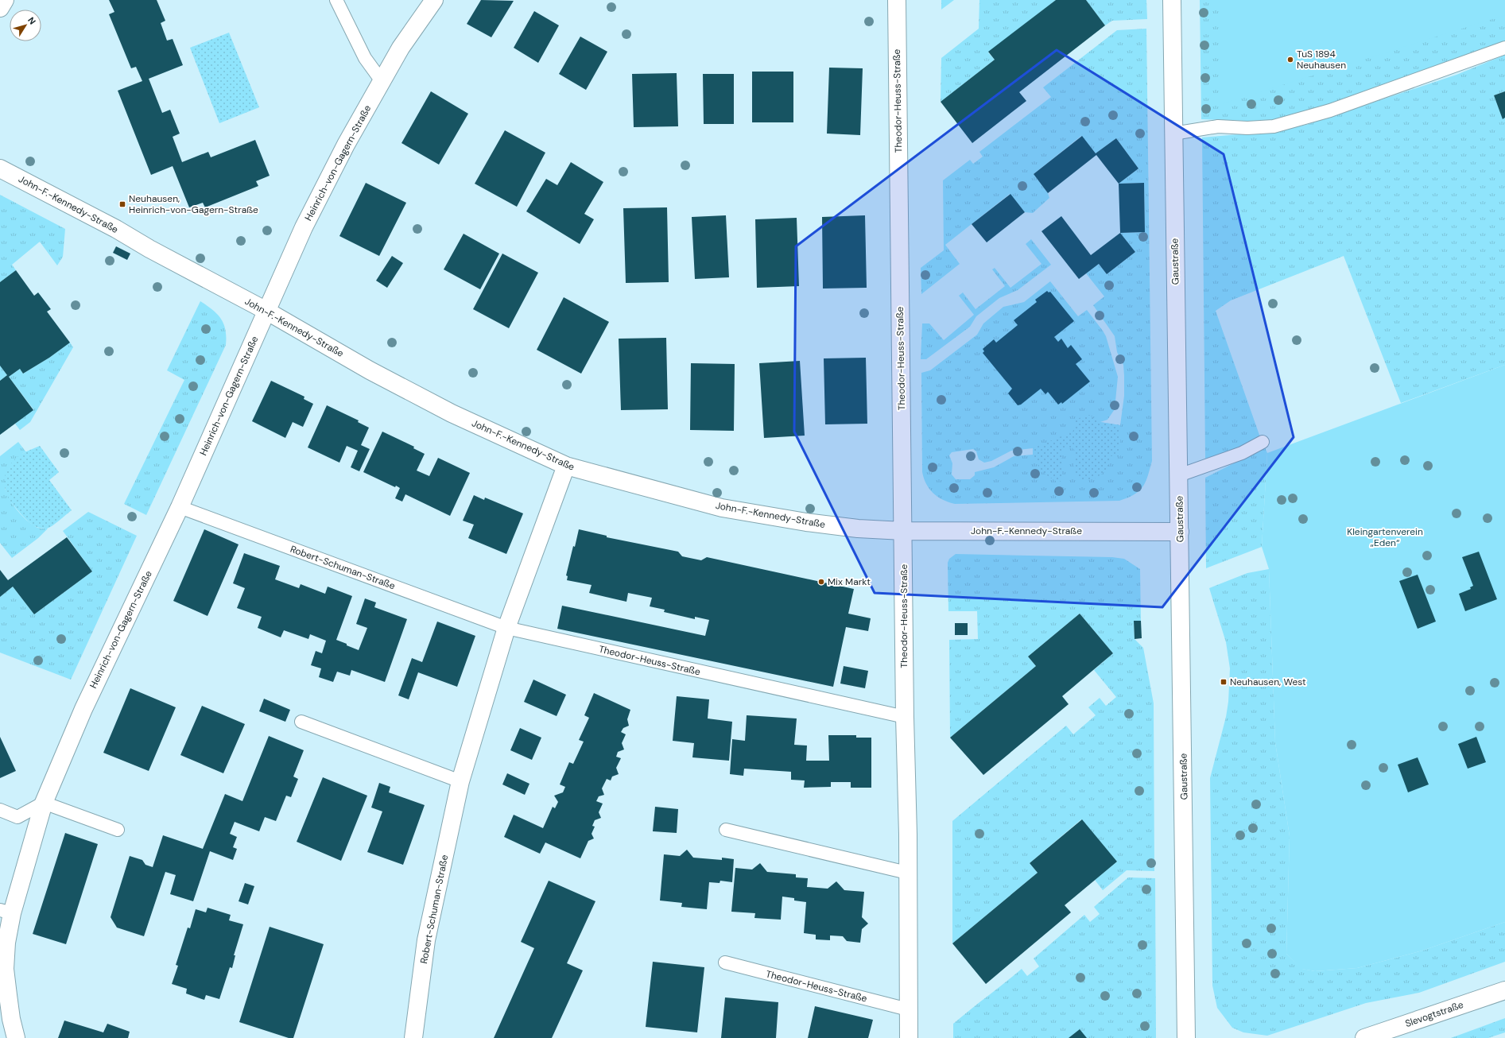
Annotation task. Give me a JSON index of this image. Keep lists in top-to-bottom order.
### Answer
{
  "streets": {
    "street": [
      "Theodor-Heuss-Straße",
      "Heinrich-von-Gagern-Straße",
      "John-F.-Kennedy-Straße",
      "Gaustraße",
      "Robert-Schuman-Straße",
      "Slevogtstraße"
    ]
  },
  "crossings": [
    ["Theodor-Heuss-Straße", "John-F.-Kennedy-Straße"],
    ["Theodor-Heuss-Straße", "Robert-Schuman-Straße"],
    ["Heinrich-von-Gagern-Straße", "John-F.-Kennedy-Straße"],
    ["Heinrich-von-Gagern-Straße", "Robert-Schuman-Straße"],
    ["John-F.-Kennedy-Straße", "Gaustraße"],
    ["John-F.-Kennedy-Straße", "Robert-Schuman-Straße"]
  ],
  "parks": ["Kleingartenverein „Eden“"],
  "places": {
    "other": ["TuS 1894 Neuhausen", "Mix Markt"],
    "transit": ["Neuhausen, Heinrich-von-Gagern-Straße", "Neuhausen, West"]
  },
  "north": "top right"
}
